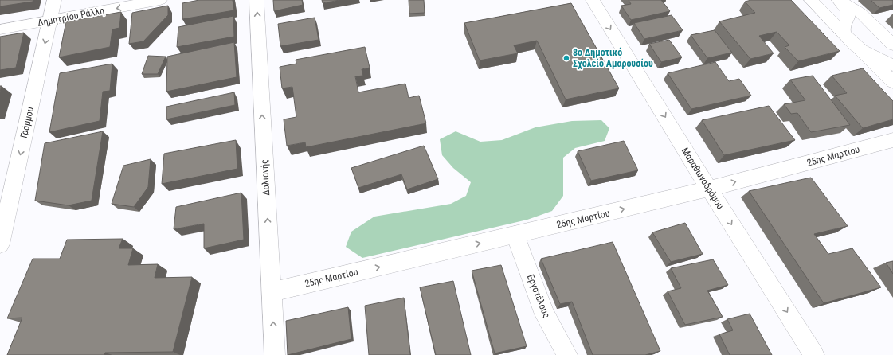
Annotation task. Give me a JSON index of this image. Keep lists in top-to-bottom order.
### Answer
{
  "streets": {
    "street": [
      "Δημητρίου Ράλλη",
      "Γράμμου",
      "25ης Μαρτίου",
      "Δολιανής",
      "Μαραθωνοδρόμου",
      "Εργοτέλους"
    ]
  },
  "crossings": [
    ["Δημητρίου Ράλλη", "Γράμμου"],
    ["25ης Μαρτίου", "Δολιανής"],
    ["25ης Μαρτίου", "Μαραθωνοδρόμου"],
    ["25ης Μαρτίου", "Εργοτέλους"]
  ],
  "one_way": [
    "Δημητρίου Ράλλη",
    "Γράμμου",
    "25ης Μαρτίου",
    "Δολιανής",
    "Μαραθωνοδρόμου"
  ],
  "places": ["8ο Δημοτικό Σχολείο Αμαρουσίου"]
}
